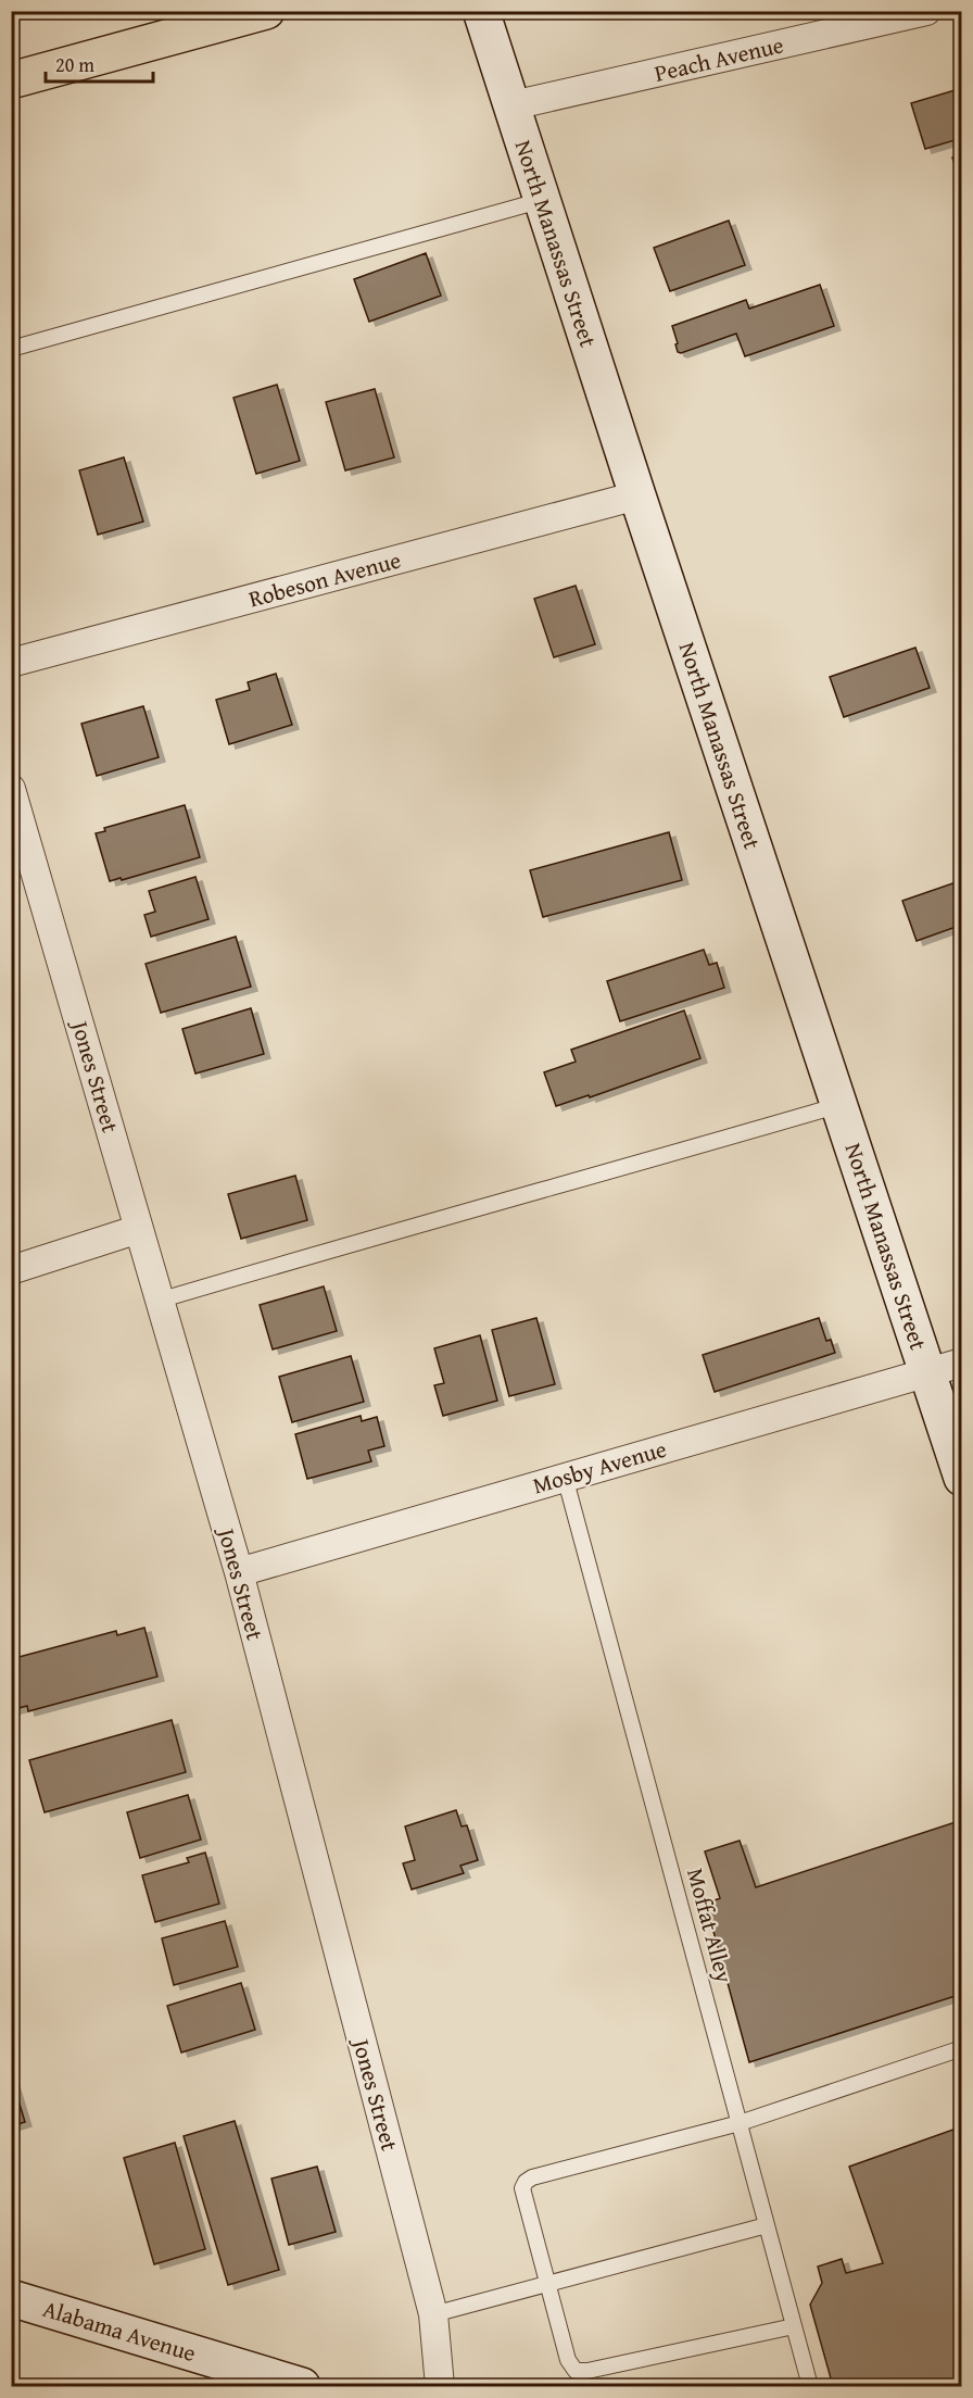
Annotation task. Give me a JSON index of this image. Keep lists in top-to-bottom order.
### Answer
{
  "streets": {
    "street": [
      "Peach Avenue",
      "North Manassas Street",
      "Robeson Avenue",
      "Jones Street",
      "Mosby Avenue",
      "Alabama Avenue"
    ],
    "lane": ["Moffat Alley"]
  },
  "crossings": [
    ["Peach Avenue", "North Manassas Street"],
    ["North Manassas Street", "Robeson Avenue"],
    ["North Manassas Street", "Mosby Avenue"],
    ["Jones Street", "Mosby Avenue"],
    ["Mosby Avenue", "Moffat Alley"]
  ],
  "scale_bar": "20 m"
}
